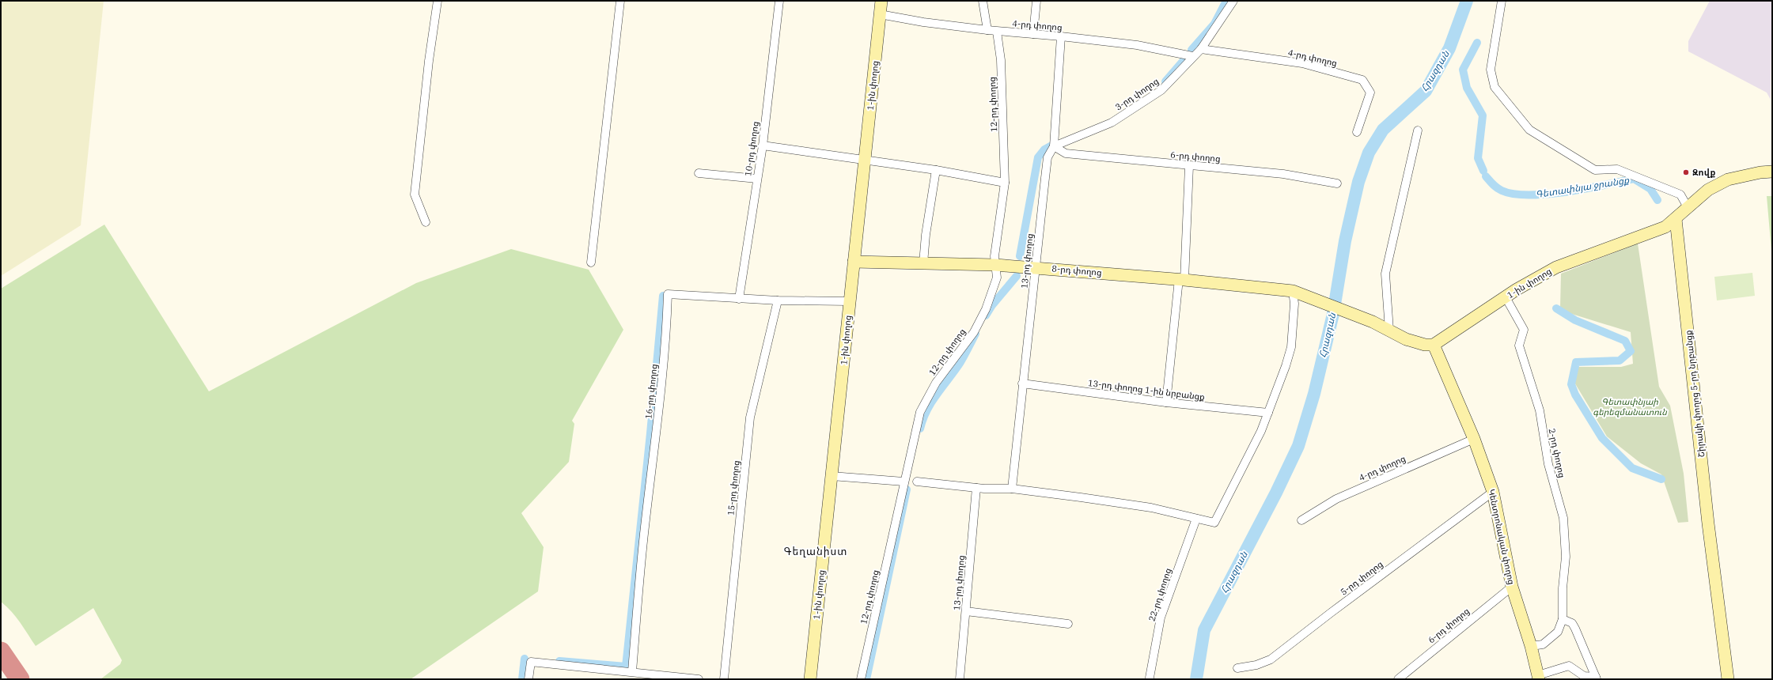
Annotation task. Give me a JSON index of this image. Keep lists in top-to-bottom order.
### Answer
{
  "streets": {
    "main road": [
      "1-ին փողոց",
      "8-րդ փողոց",
      "Շիրակի փողոց 5-րդ նրբանցք",
      "Կենտրոնական փողոց"
    ],
    "street": [
      "4-րդ փողոց",
      "3-րդ փողոց",
      "12-րդ փողոց",
      "10-րդ փողոց",
      "6-րդ փողոց",
      "13-րդ փողոց",
      "13-րդ փողոց 1-ին նրբանցք",
      "16-րդ փողոց",
      "2-րդ փողոց",
      "15-րդ փողոց",
      "5-րդ փողոց",
      "22-րդ փողոց"
    ]
  },
  "crossings": [
    ["4-րդ փողոց", "1-ին փողոց"],
    ["4-րդ փողոց", "3-րդ փողոց"],
    ["4-րդ փողոց", "12-րդ փողոց"],
    ["4-րդ փողոց", "13-րդ փողոց"],
    ["4-րդ փողոց", "Կենտրոնական փողոց"],
    ["1-ին փողոց", "8-րդ փողոց"],
    ["1-ին փողոց", "16-րդ փողոց"],
    ["1-ին փողոց", "Շիրակի փողոց 5-րդ նրբանցք"],
    ["1-ին փողոց", "2-րդ փողոց"],
    ["1-ին փողոց", "Կենտրոնական փողոց"],
    ["3-րդ փողոց", "6-րդ փողոց"],
    ["3-րդ փողոց", "13-րդ փողոց"],
    ["12-րդ փողոց", "8-րդ փողոց"],
    ["10-րդ փողոց", "16-րդ փողոց"],
    ["6-րդ փողոց", "13-րդ փողոց"],
    ["6-րդ փողոց", "Կենտրոնական փողոց"],
    ["13-րդ փողոց", "8-րդ փողոց"],
    ["13-րդ փողոց", "13-րդ փողոց 1-ին նրբանցք"],
    ["16-րդ փողոց", "15-րդ փողոց"],
    ["2-րդ փողոց", "Կենտրոնական փողոց"],
    ["Կենտրոնական փողոց", "5-րդ փողոց"]
  ],
  "districts": ["Գեղանիստ"],
  "water": ["Հրազդան", "Գետափնյա ջրանցք"],
  "parks": ["Գետափնյաի գերեզմանատուն"],
  "places": ["Զովք"]
}
